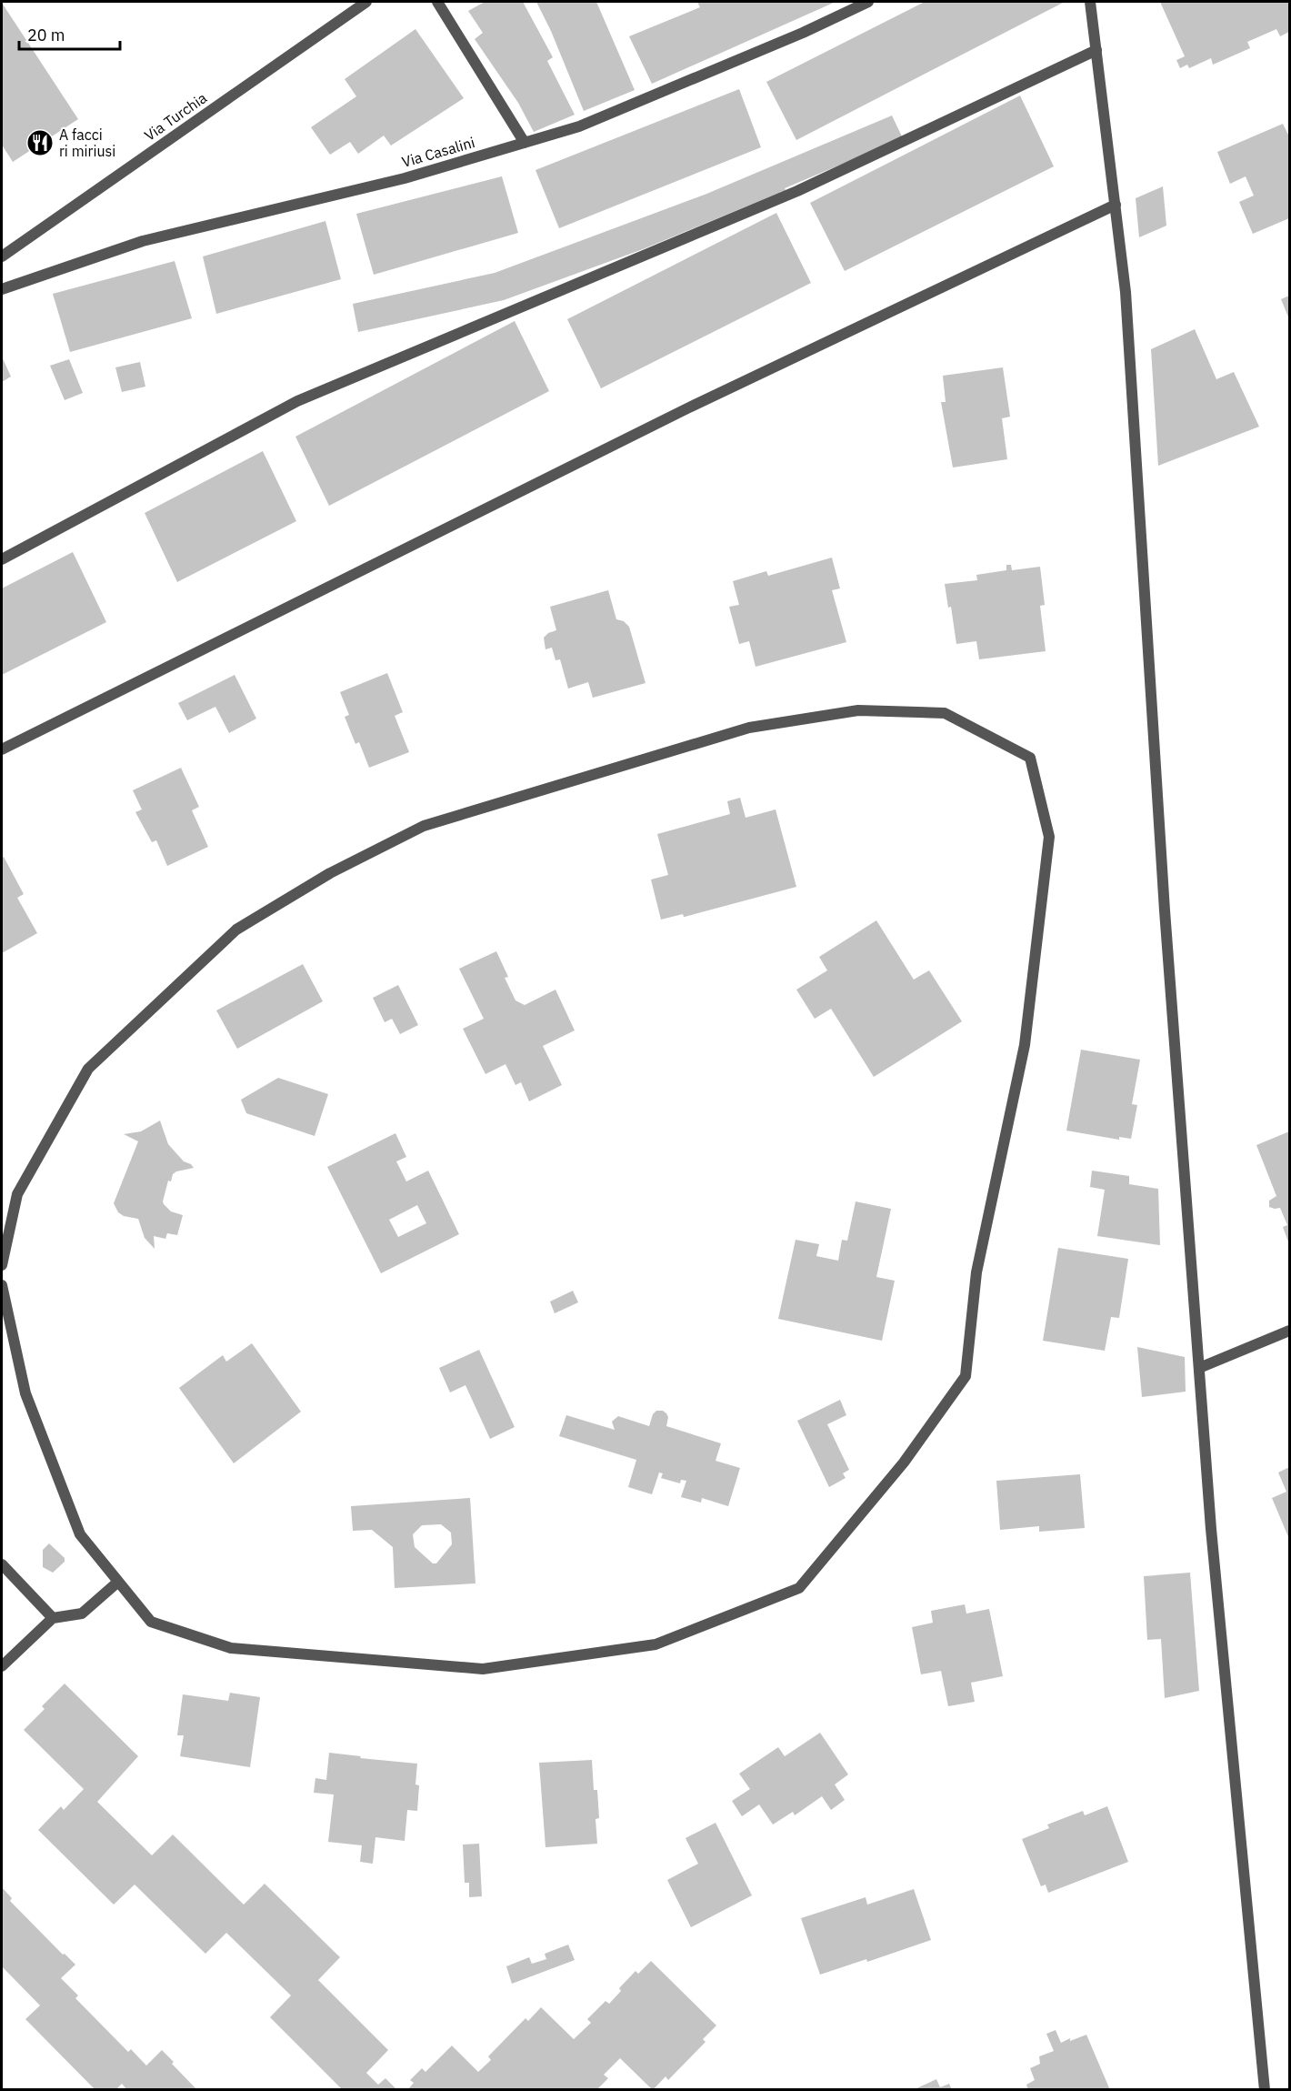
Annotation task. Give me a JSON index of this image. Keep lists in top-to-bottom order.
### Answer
{
  "streets": {
    "street": ["Via Turchia", "Via Casalini"]
  },
  "places": {
    "restaurant": ["A facci ri miriusi"]
  },
  "scale_bar": "20 m"
}
